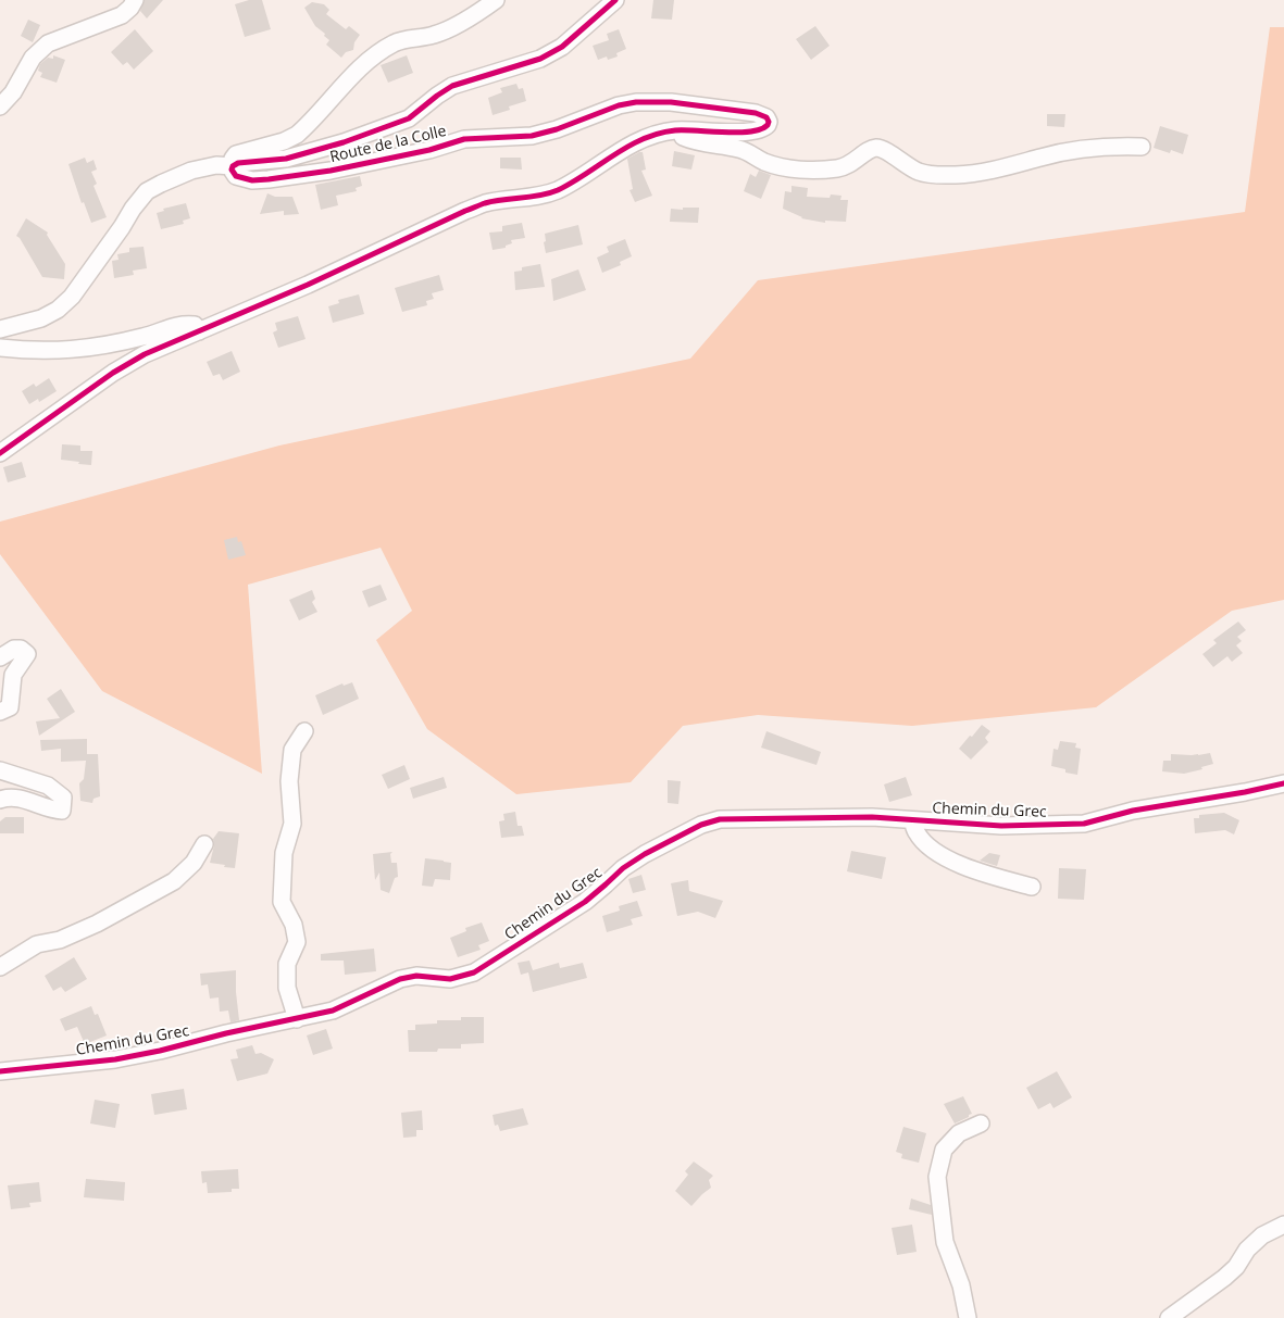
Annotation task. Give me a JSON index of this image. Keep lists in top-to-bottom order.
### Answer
{
  "streets": {
    "street": ["Route de la Colle", "Chemin du Grec"]
  }
}
